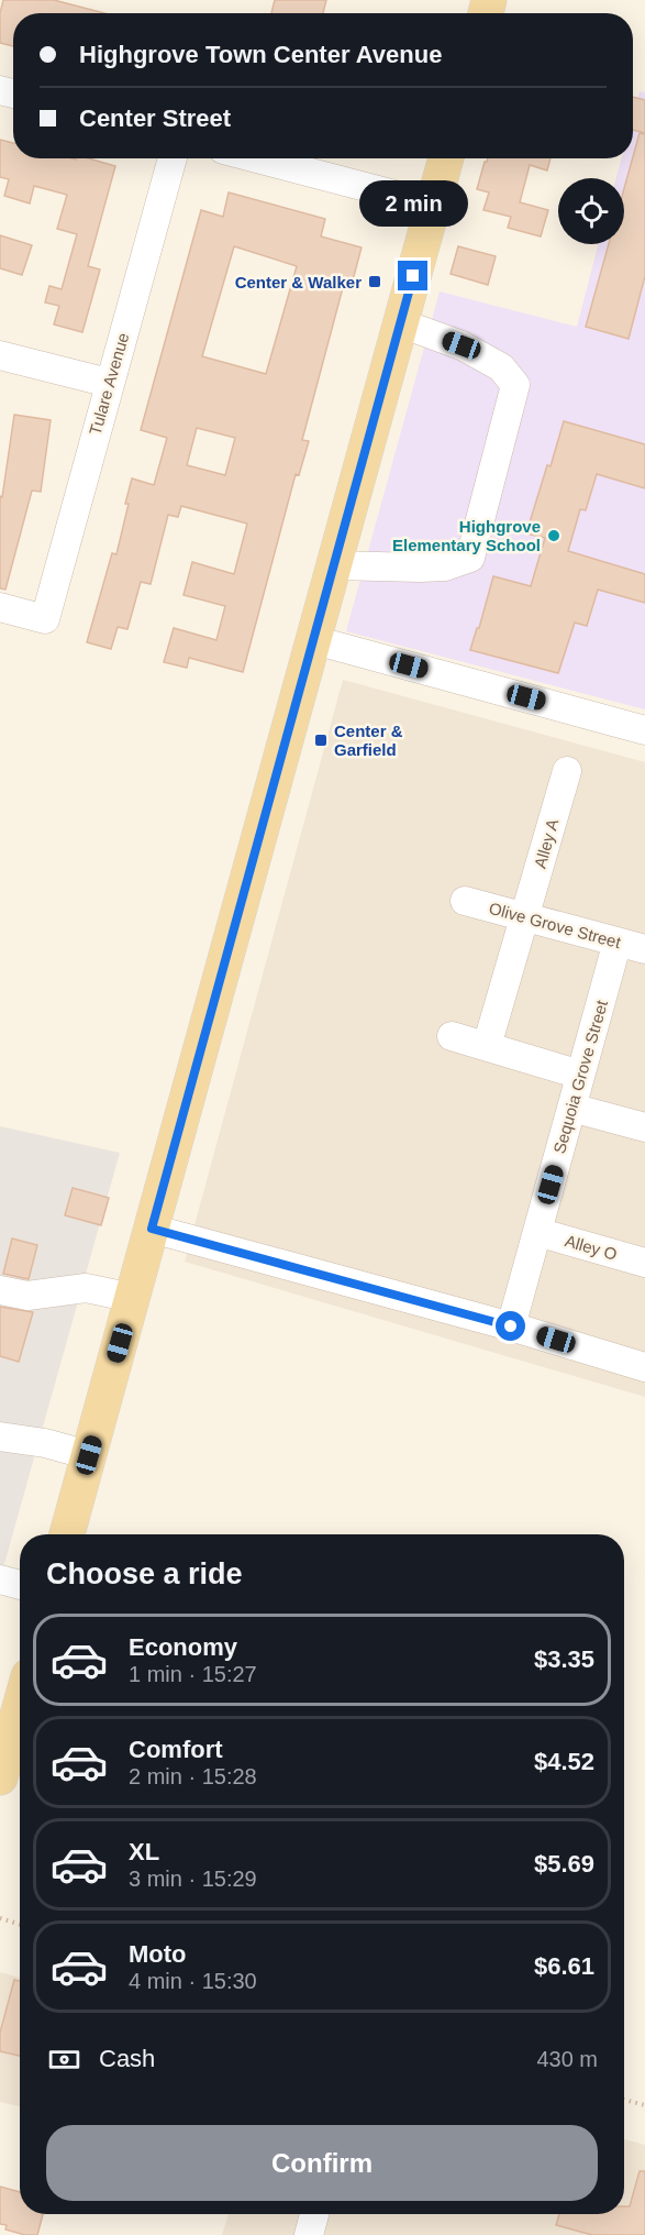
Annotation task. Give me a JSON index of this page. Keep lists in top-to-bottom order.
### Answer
{
  "streets": {
    "street": [
      "Tulare Avenue",
      "Alley A",
      "Olive Grove Street",
      "Sequoia Grove Street",
      "Alley O"
    ]
  },
  "crossings": [
    ["Alley A", "Olive Grove Street"],
    ["Olive Grove Street", "Sequoia Grove Street"],
    ["Sequoia Grove Street", "Alley O"]
  ],
  "places": {
    "transit": ["Center & Walker", "Center & Garfield"],
    "other": ["Highgrove Elementary School"]
  },
  "page": {
    "banner": ["Highgrove Town Center Avenue", "Center Street"],
    "bubble": "2 min",
    "heading": "Choose a ride",
    "list": [
      {
        "name": "Economy",
        "note": "1 min · 15:27",
        "value": "$3.35"
      },
      {
        "name": "Comfort",
        "note": "2 min · 15:28",
        "value": "$4.52"
      },
      {
        "name": "XL",
        "note": "3 min · 15:29",
        "value": "$5.69"
      },
      {
        "name": "Moto",
        "note": "4 min · 15:30",
        "value": "$6.61"
      }
    ],
    "pay": ["Cash", "430 m"],
    "buttons": "Confirm"
  }
}
